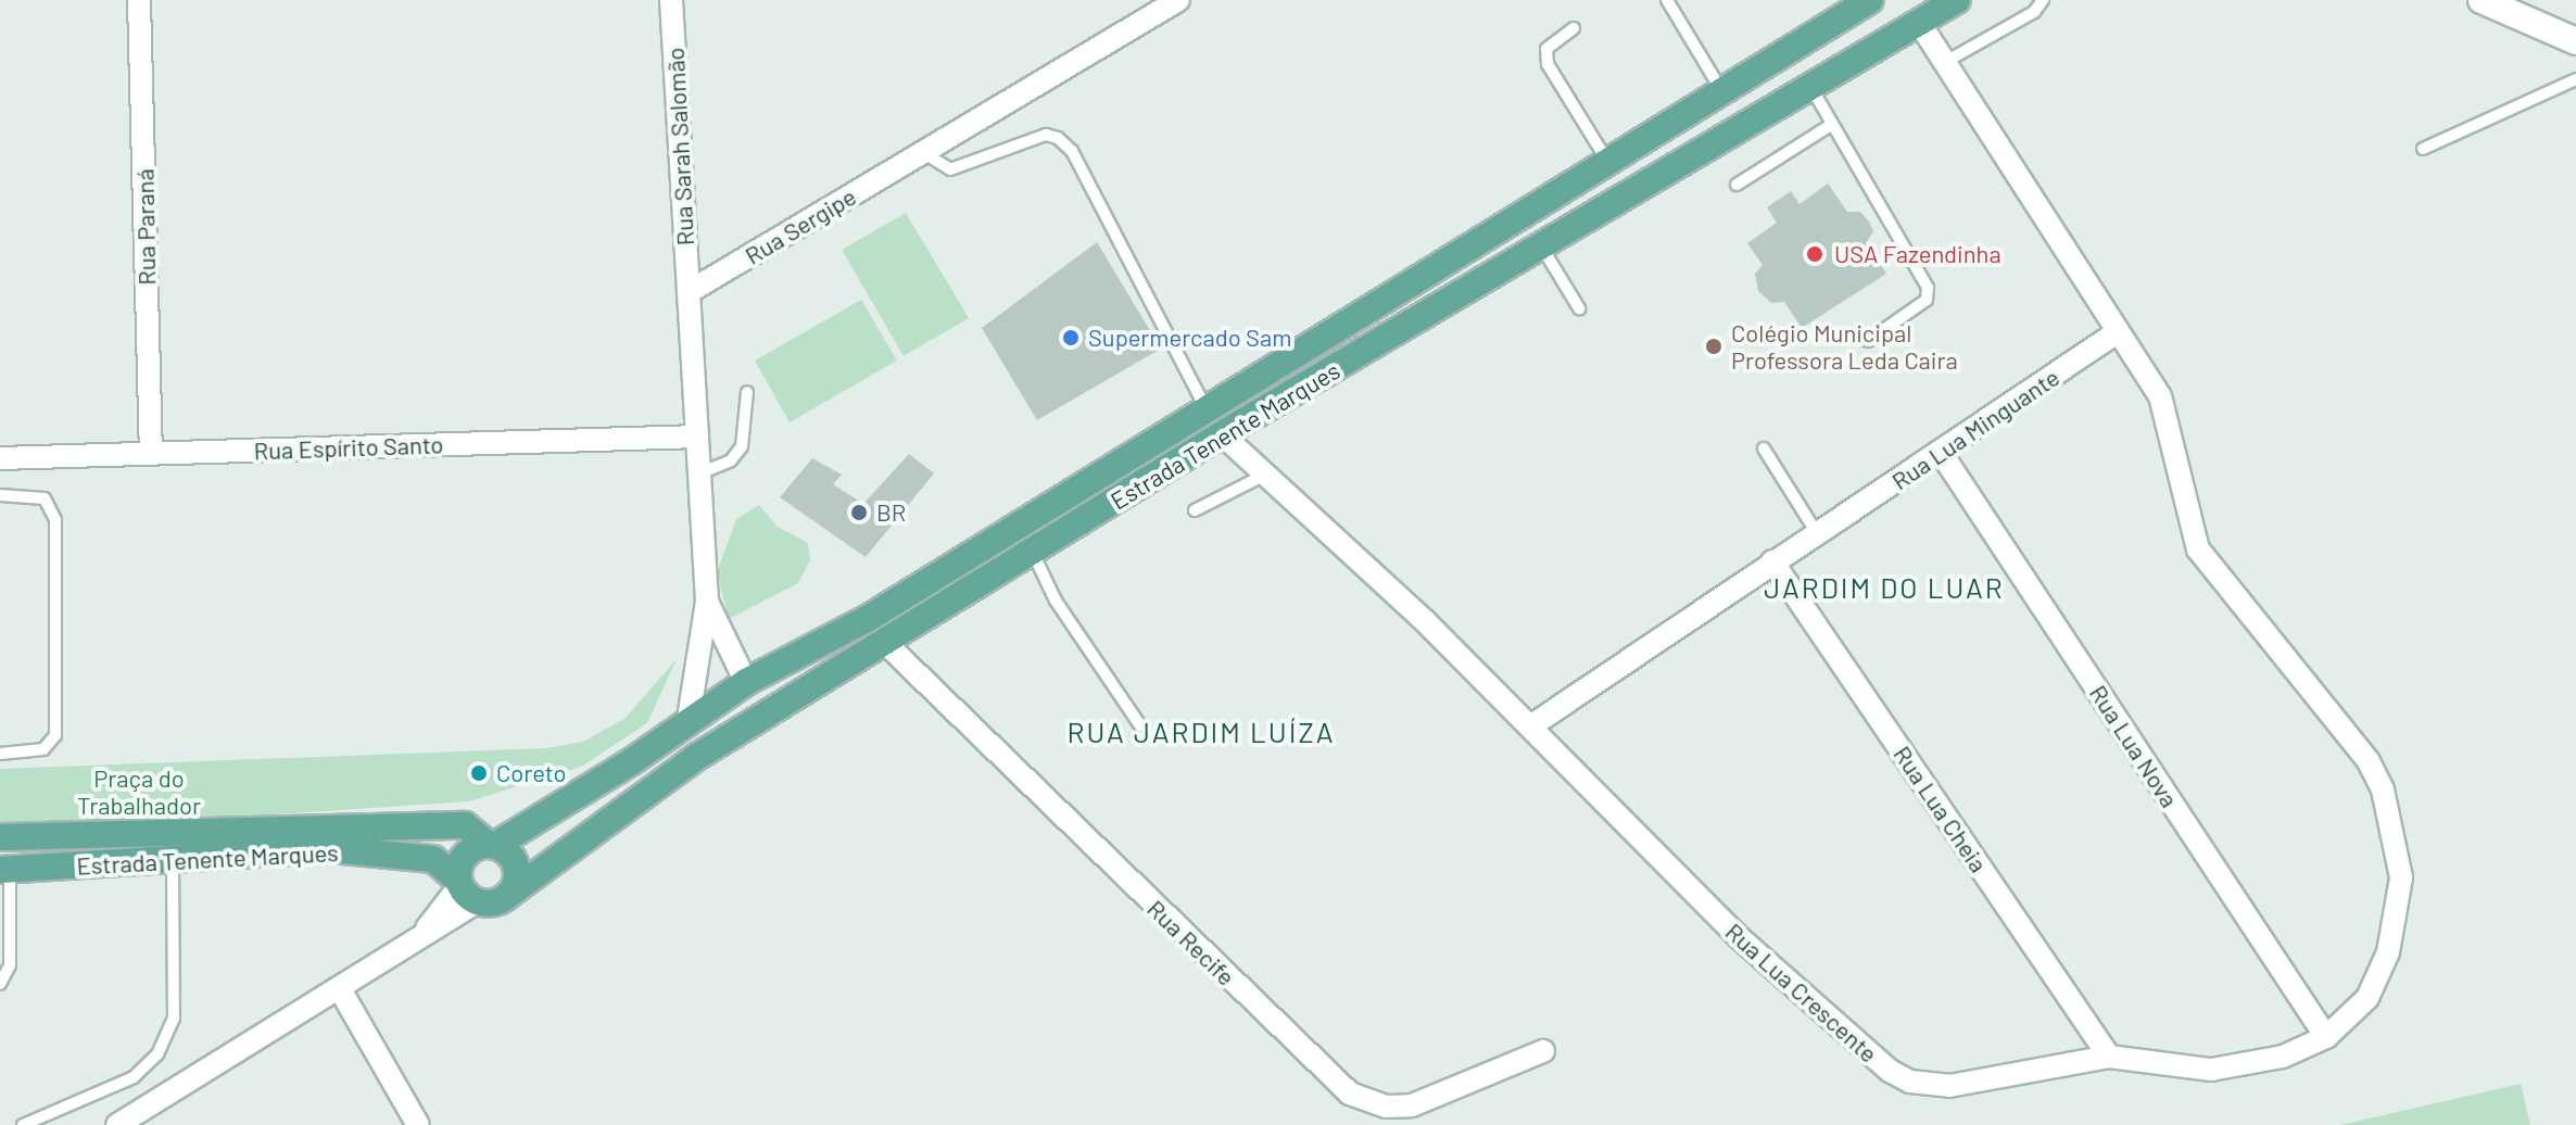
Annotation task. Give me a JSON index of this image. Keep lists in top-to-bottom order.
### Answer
{
  "streets": {
    "main road": ["Estrada Tenente Marques"],
    "street": [
      "Rua Sarah Salomão",
      "Rua Sergipe",
      "Rua Paraná",
      "Rua Lua Minguante",
      "Rua Espírito Santo",
      "Rua Lua Nova",
      "Rua Lua Cheia",
      "Rua Recife",
      "Rua Lua Crescente"
    ]
  },
  "crossings": [
    ["Rua Sarah Salomão", "Rua Sergipe"],
    ["Rua Paraná", "Rua Espírito Santo"],
    ["Rua Lua Minguante", "Rua Lua Nova"],
    ["Rua Lua Minguante", "Rua Lua Cheia"],
    ["Rua Lua Minguante", "Rua Lua Crescente"],
    ["Estrada Tenente Marques", "Rua Recife"],
    ["Estrada Tenente Marques", "Rua Lua Crescente"],
    ["Rua Lua Nova", "Rua Lua Crescente"],
    ["Rua Lua Cheia", "Rua Lua Crescente"]
  ],
  "districts": ["JARDIM DO LUAR", "RUA JARDIM LUÍZA"],
  "parks": ["Praça do Trabalhador"],
  "places": [
    "USA Fazendinha",
    "Supermercado Sam",
    "Colégio Municipal Professora Leda Caira",
    "BR",
    "Coreto"
  ]
}
